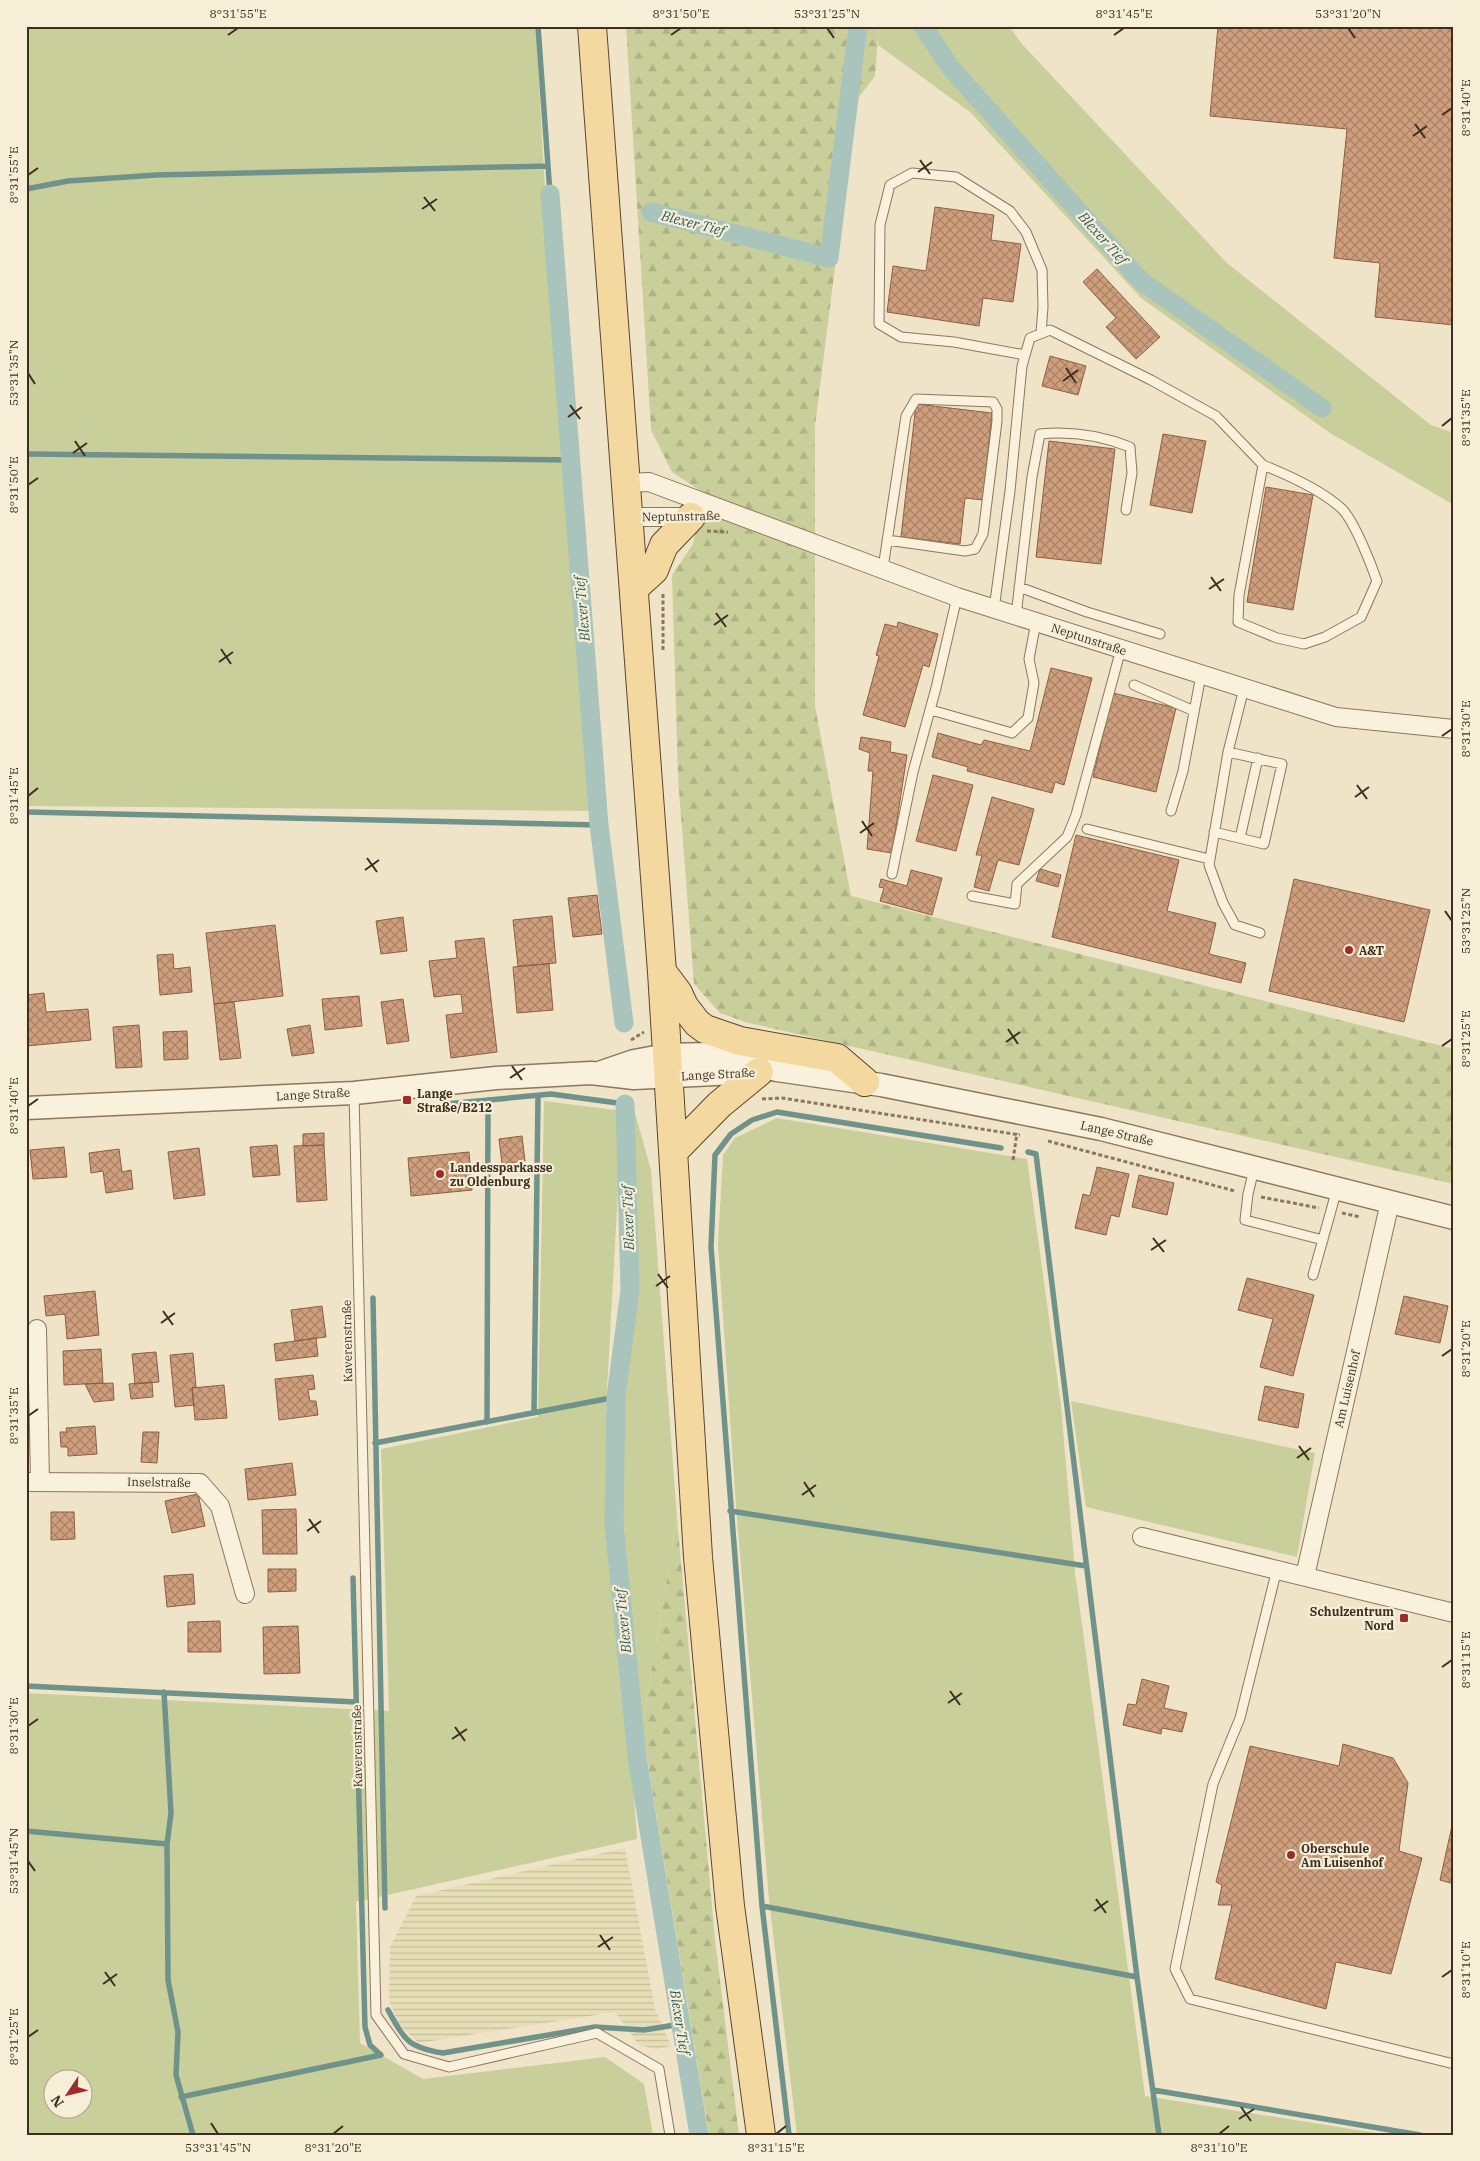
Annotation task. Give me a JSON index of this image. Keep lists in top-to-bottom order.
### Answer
{
  "streets": {
    "street": [
      "Neptunstraße",
      "Lange Straße",
      "Am Luisenhof",
      "Inselstraße"
    ],
    "lane": ["Kaverenstraße"]
  },
  "crossings": [
    ["Lange Straße", "Kaverenstraße"],
    ["Lange Straße", "Am Luisenhof"]
  ],
  "water": ["Blexer Tief"],
  "places": {
    "other": ["A&T", "Landessparkasse zu Oldenburg", "Oberschule Am Luisenhof"],
    "transit": ["Lange Straße/B212", "Schulzentrum Nord"]
  },
  "north": "bottom left",
  "coordinates": [
    "8°31'55\"E",
    "8°31'50\"E",
    "53°31'25\"N",
    "8°31'45\"E",
    "53°31'20\"N",
    "8°31'40\"E",
    "53°31'35\"N",
    "8°31'35\"E",
    "8°31'30\"E",
    "8°31'25\"E",
    "8°31'20\"E",
    "8°31'15\"E",
    "53°31'45\"N",
    "8°31'10\"E"
  ]
}
